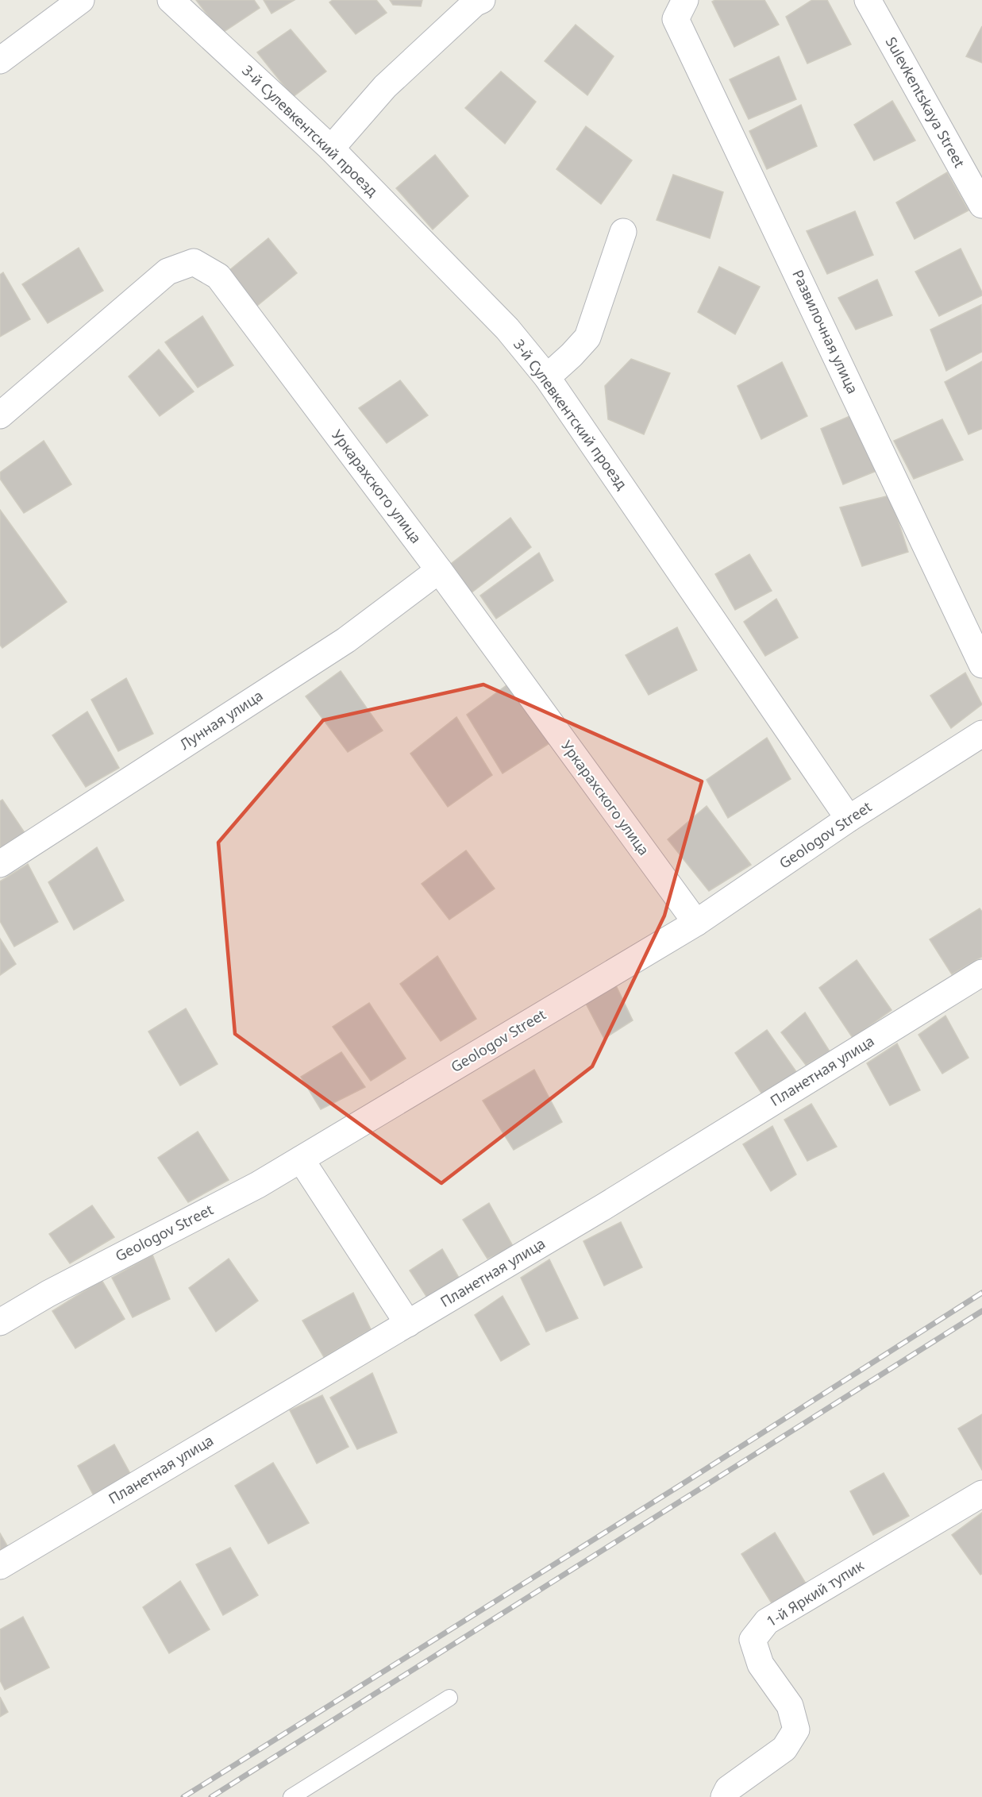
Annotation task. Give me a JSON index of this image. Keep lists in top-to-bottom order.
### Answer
{
  "streets": {
    "street": [
      "Sulevkentskaya Street",
      "3-й Сулевкентский проезд",
      "Развилочная улица",
      "Уркарахского улица",
      "Лунная улица",
      "Geologov Street",
      "Планетная улица",
      "1-й Яркий тупик"
    ]
  },
  "crossings": [
    ["3-й Сулевкентский проезд", "Geologov Street"],
    ["Уркарахского улица", "Лунная улица"],
    ["Уркарахского улица", "Geologov Street"]
  ]
}
